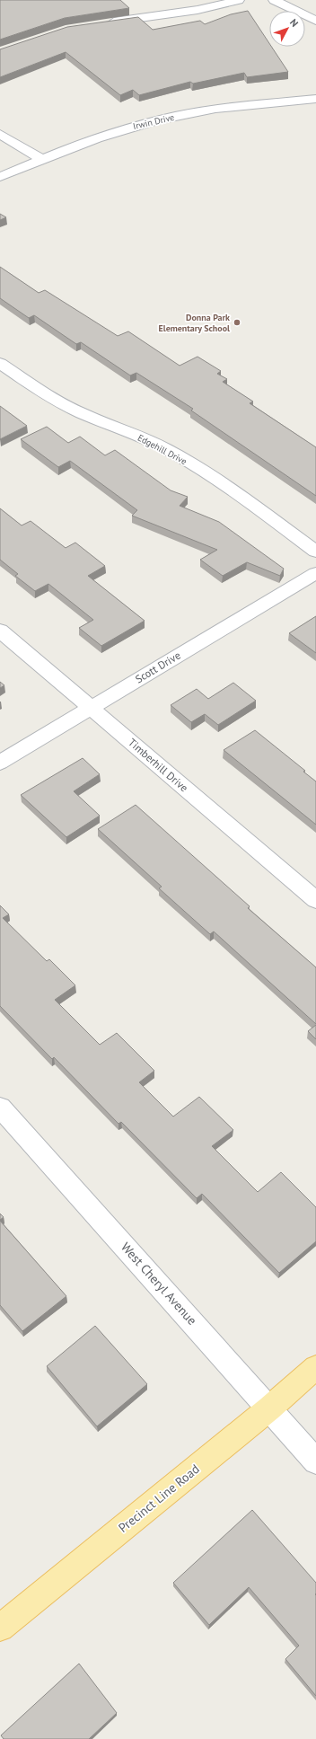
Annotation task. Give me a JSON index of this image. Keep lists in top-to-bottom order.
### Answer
{
  "streets": {
    "main road": ["Precinct Line Road"],
    "street": [
      "Irwin Drive",
      "Edgehill Drive",
      "Scott Drive",
      "Timberhill Drive",
      "West Cheryl Avenue"
    ]
  },
  "crossings": [
    ["Scott Drive", "Timberhill Drive"],
    ["West Cheryl Avenue", "Precinct Line Road"]
  ],
  "places": ["Donna Park Elementary School"],
  "north": "top right"
}
